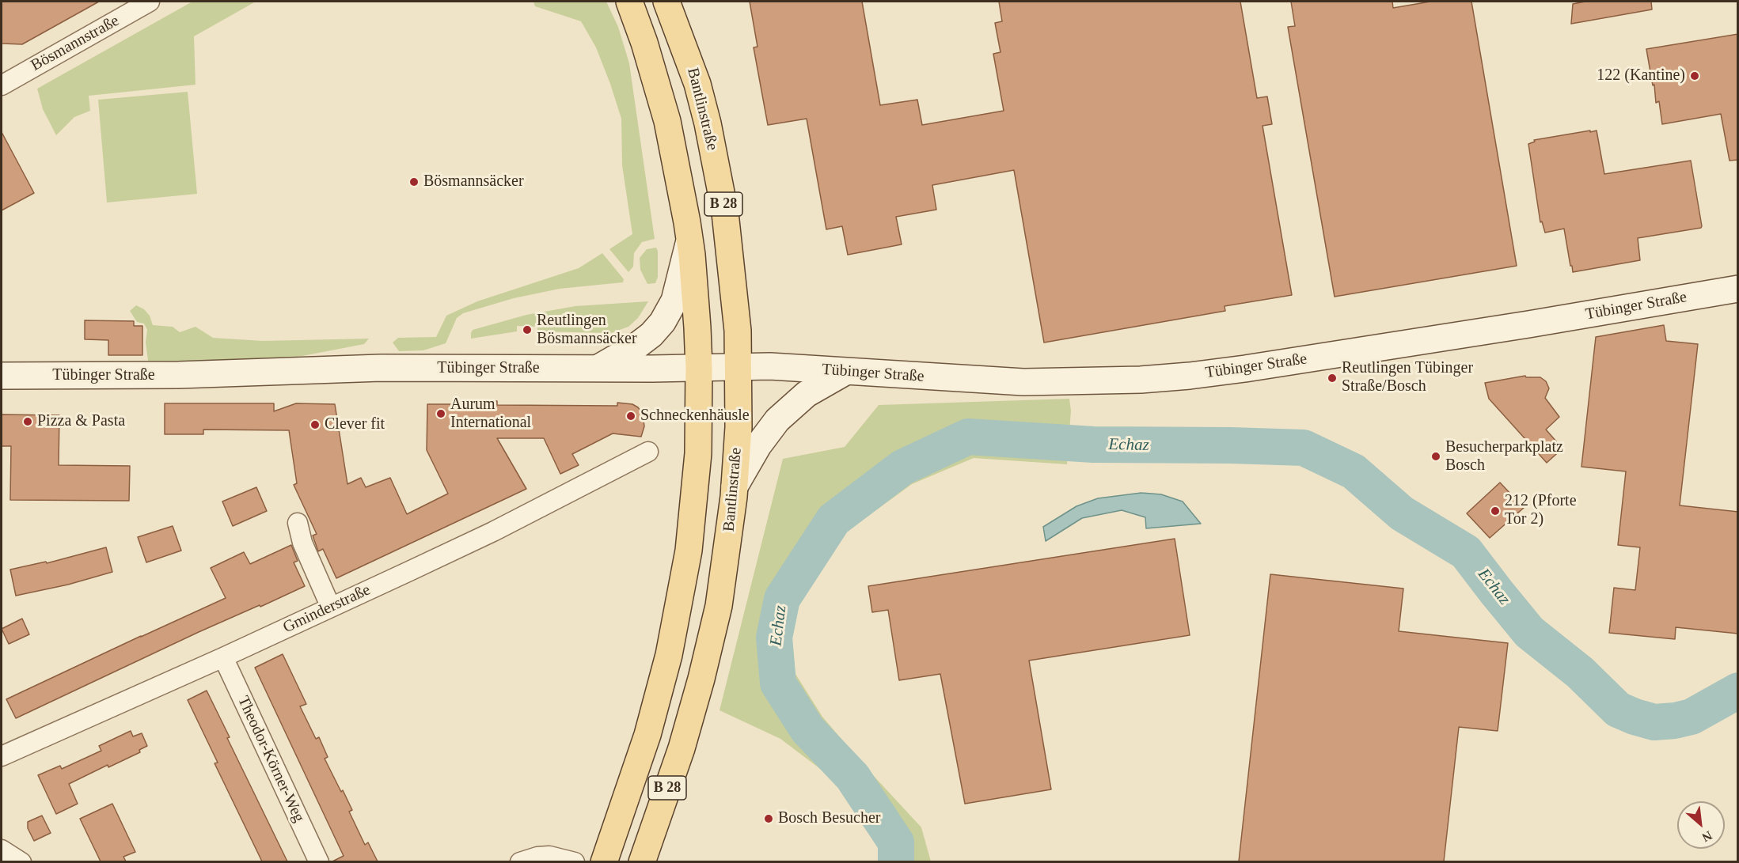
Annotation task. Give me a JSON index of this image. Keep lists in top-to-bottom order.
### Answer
{
  "streets": {
    "main road": ["Bantlinstraße", "B 28", "Tübinger Straße"],
    "street": ["Bösmannstraße", "Gminderstraße", "Theodor-Körner-Weg"]
  },
  "crossings": [
    ["Bantlinstraße", "Tübinger Straße"],
    ["B 28", "Tübinger Straße"],
    ["Gminderstraße", "Theodor-Körner-Weg"]
  ],
  "water": ["Echaz"],
  "places": [
    "122 (Kantine)",
    "Bösmannsäcker",
    "Reutlingen Bösmannsäcker",
    "Reutlingen Tübinger Straße/Bosch",
    "Aurum International",
    "Schneckenhäusle",
    "Pizza & Pasta",
    "Clever fit",
    "Besucherparkplatz Bosch",
    "212 (Pforte Tor 2)",
    "Bosch Besucher"
  ],
  "north": "bottom right"
}
